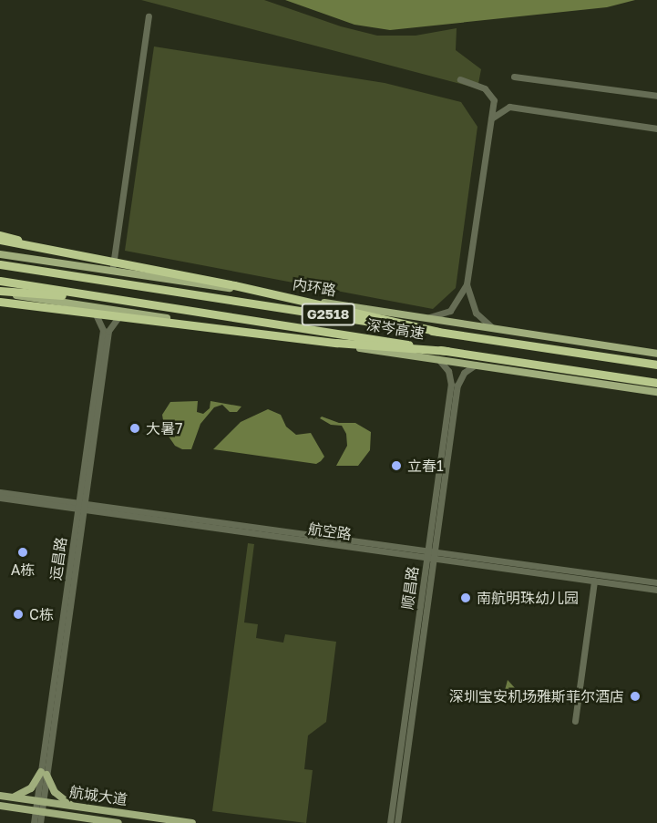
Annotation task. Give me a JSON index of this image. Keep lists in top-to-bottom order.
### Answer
{
  "streets": {
    "highway": ["G2518", "深岑高速"],
    "main road": ["内环路", "航城大道"],
    "street": ["航空路", "运昌路", "顺昌路"]
  },
  "crossings": [
    ["航空路", "运昌路"],
    ["航空路", "顺昌路"],
    ["运昌路", "航城大道"]
  ],
  "places": [
    "大暑7",
    "立春1",
    "A栋",
    "南航明珠幼儿园",
    "C栋",
    "深圳宝安机场雅斯菲尔酒店"
  ]
}
